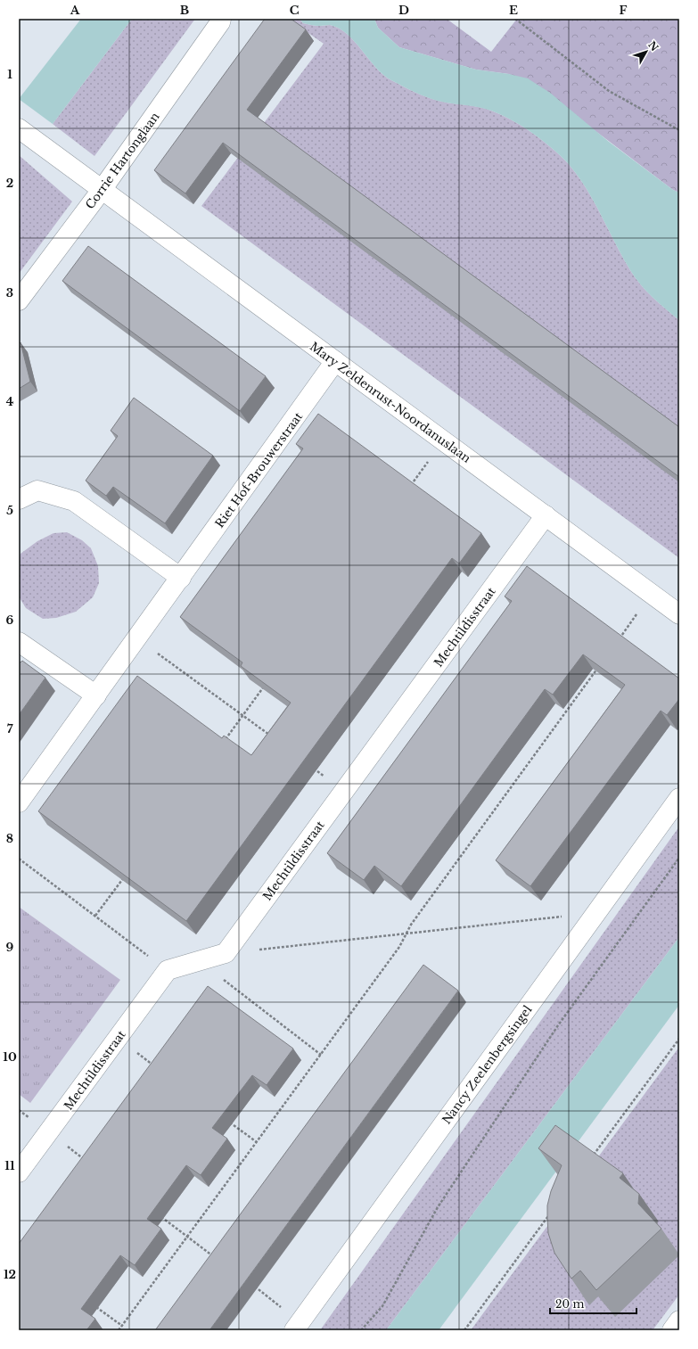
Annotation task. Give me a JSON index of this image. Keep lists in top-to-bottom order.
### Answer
{
  "streets": {
    "street": [
      "Corrie Hartonglaan",
      "Mary Zeldenrust-Noordanuslaan",
      "Riet Hof-Brouwerstraat",
      "Mechtildisstraat",
      "Nancy Zeelenbergsingel"
    ]
  },
  "crossings": [
    ["Corrie Hartonglaan", "Mary Zeldenrust-Noordanuslaan"],
    ["Mary Zeldenrust-Noordanuslaan", "Riet Hof-Brouwerstraat"],
    ["Mary Zeldenrust-Noordanuslaan", "Mechtildisstraat"]
  ],
  "scale_bar": "20 m",
  "north": "top right",
  "grid": {
    "columns": [
      "A",
      "B",
      "C",
      "D",
      "E",
      "F"
    ],
    "rows": [
      "1",
      "2",
      "3",
      "4",
      "5",
      "6",
      "7",
      "8",
      "9",
      "10",
      "11",
      "12"
    ]
  }
}
